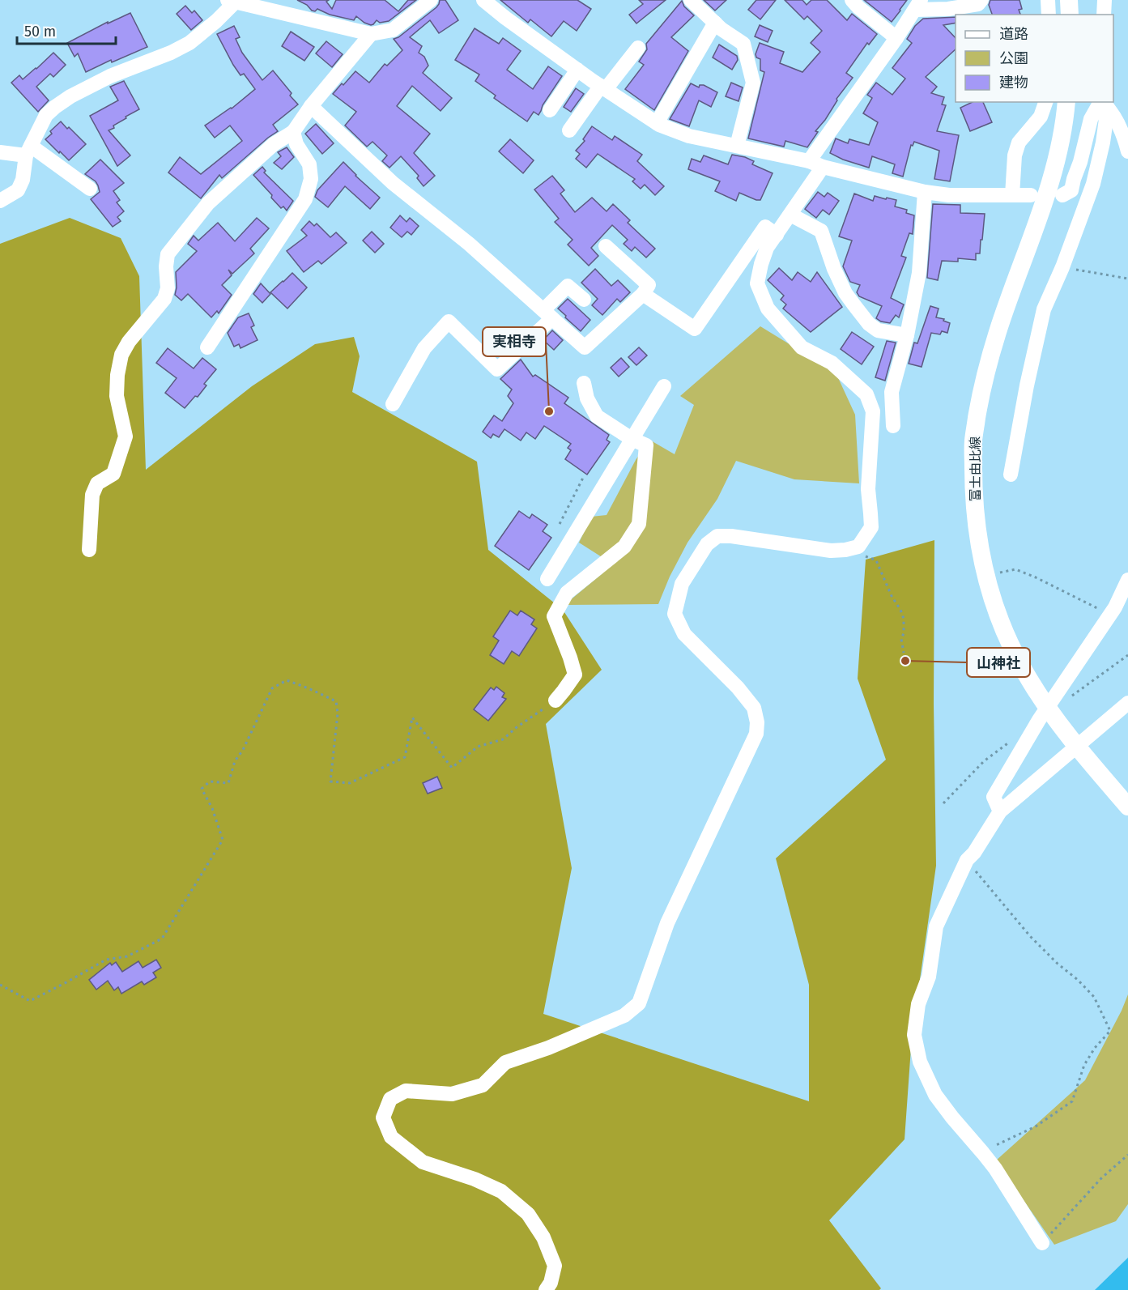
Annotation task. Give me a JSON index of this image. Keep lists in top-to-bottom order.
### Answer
{
  "streets": {
    "main road": ["富士由比線"]
  },
  "places": ["実相寺", "山神社"],
  "legend": ["道路", "公園", "建物"],
  "scale_bar": "50 m"
}
